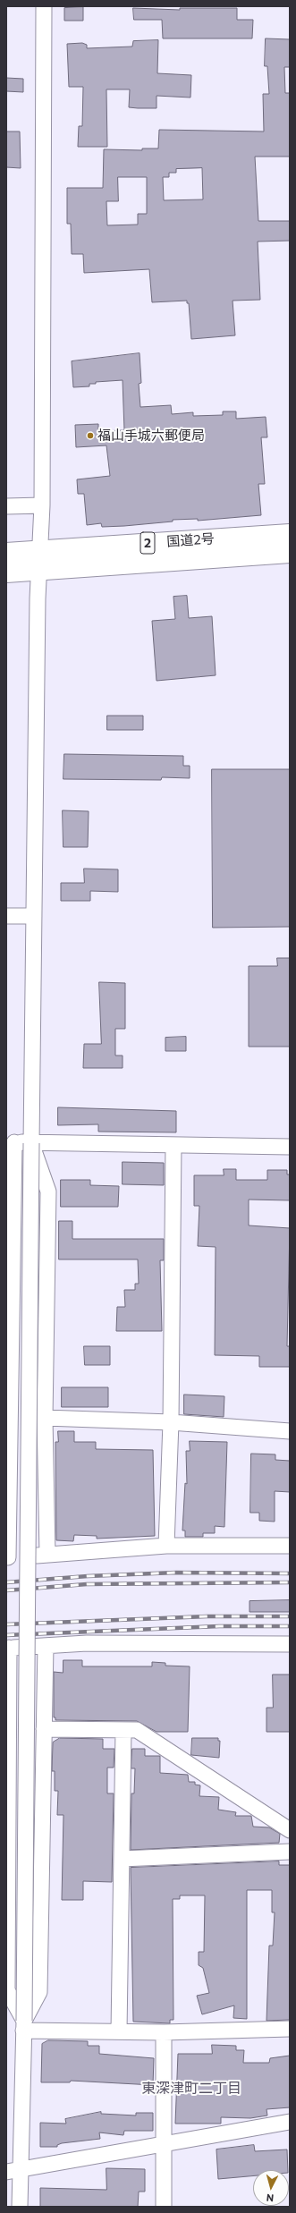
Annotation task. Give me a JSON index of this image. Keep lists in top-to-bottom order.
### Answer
{
  "streets": {
    "highway": ["国道2号", "2"]
  },
  "districts": ["東深津町二丁目"],
  "places": ["福山手城六郵便局"],
  "north": "bottom"
}
